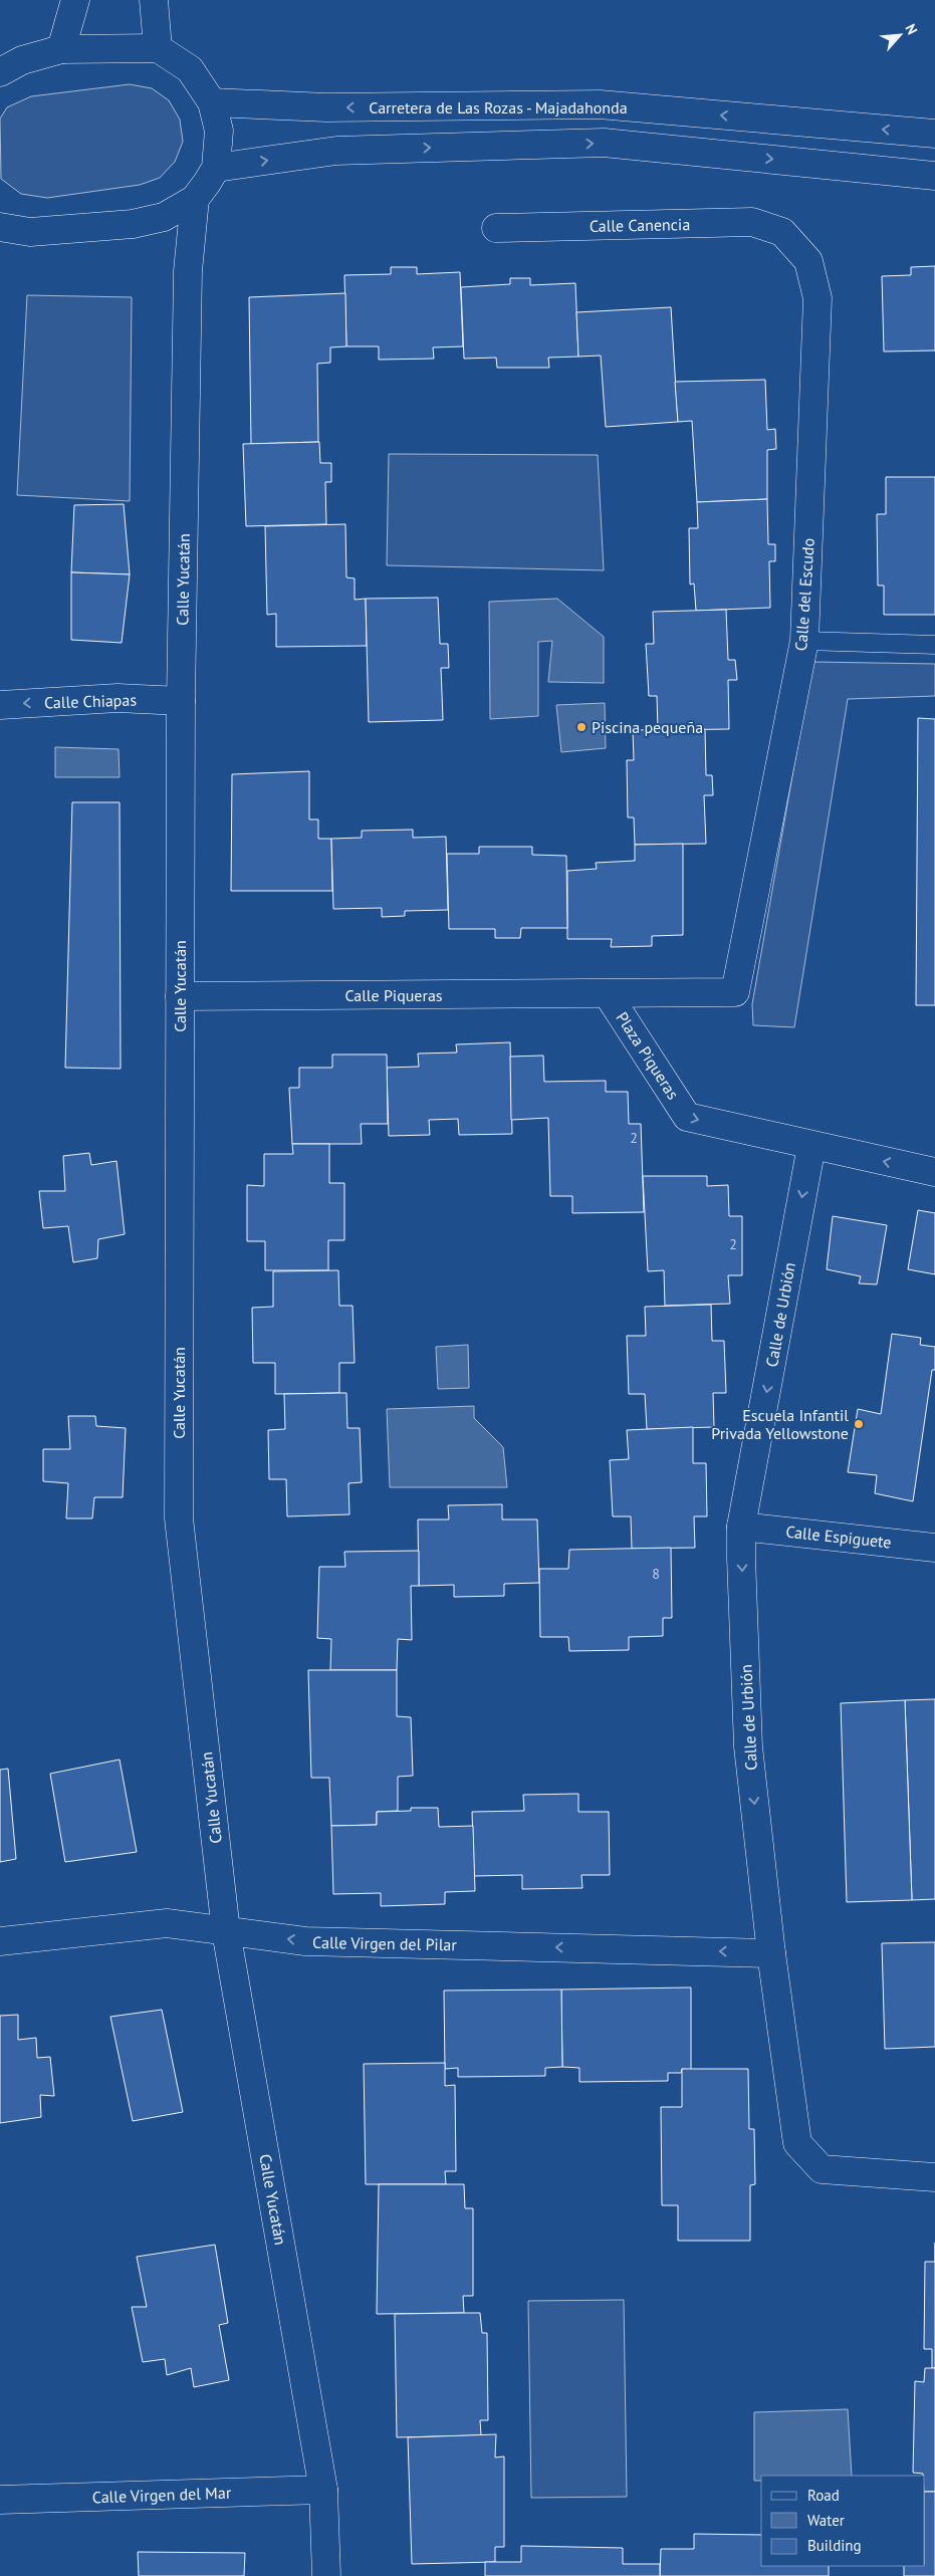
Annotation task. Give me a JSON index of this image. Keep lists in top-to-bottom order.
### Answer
{
  "streets": {
    "street": [
      "Carretera de Las Rozas - Majadahonda",
      "Calle Canencia",
      "Calle Yucatán",
      "Calle del Escudo",
      "Calle Chiapas",
      "Calle Piqueras",
      "Plaza Piqueras",
      "Calle de Urbión",
      "Calle Espiguete",
      "Calle Virgen del Pilar",
      "Calle Virgen del Mar"
    ]
  },
  "crossings": [
    ["Calle Canencia", "Calle del Escudo"],
    ["Calle Yucatán", "Calle Chiapas"],
    ["Calle Yucatán", "Calle Piqueras"],
    ["Calle Yucatán", "Calle Virgen del Pilar"],
    ["Calle Yucatán", "Calle Virgen del Mar"],
    ["Calle del Escudo", "Plaza Piqueras"],
    ["Calle Piqueras", "Plaza Piqueras"],
    ["Plaza Piqueras", "Calle de Urbión"],
    ["Calle de Urbión", "Calle Espiguete"],
    ["Calle de Urbión", "Calle Virgen del Pilar"]
  ],
  "one_way": ["Calle Chiapas", "Calle de Urbión", "Calle Virgen del Pilar"],
  "places": ["Piscina pequeña", "Escuela Infantil Privada Yellowstone"],
  "house_numbers": ["2", "2", "8"],
  "legend": ["Road", "Water", "Building"],
  "north": "top right"
}
